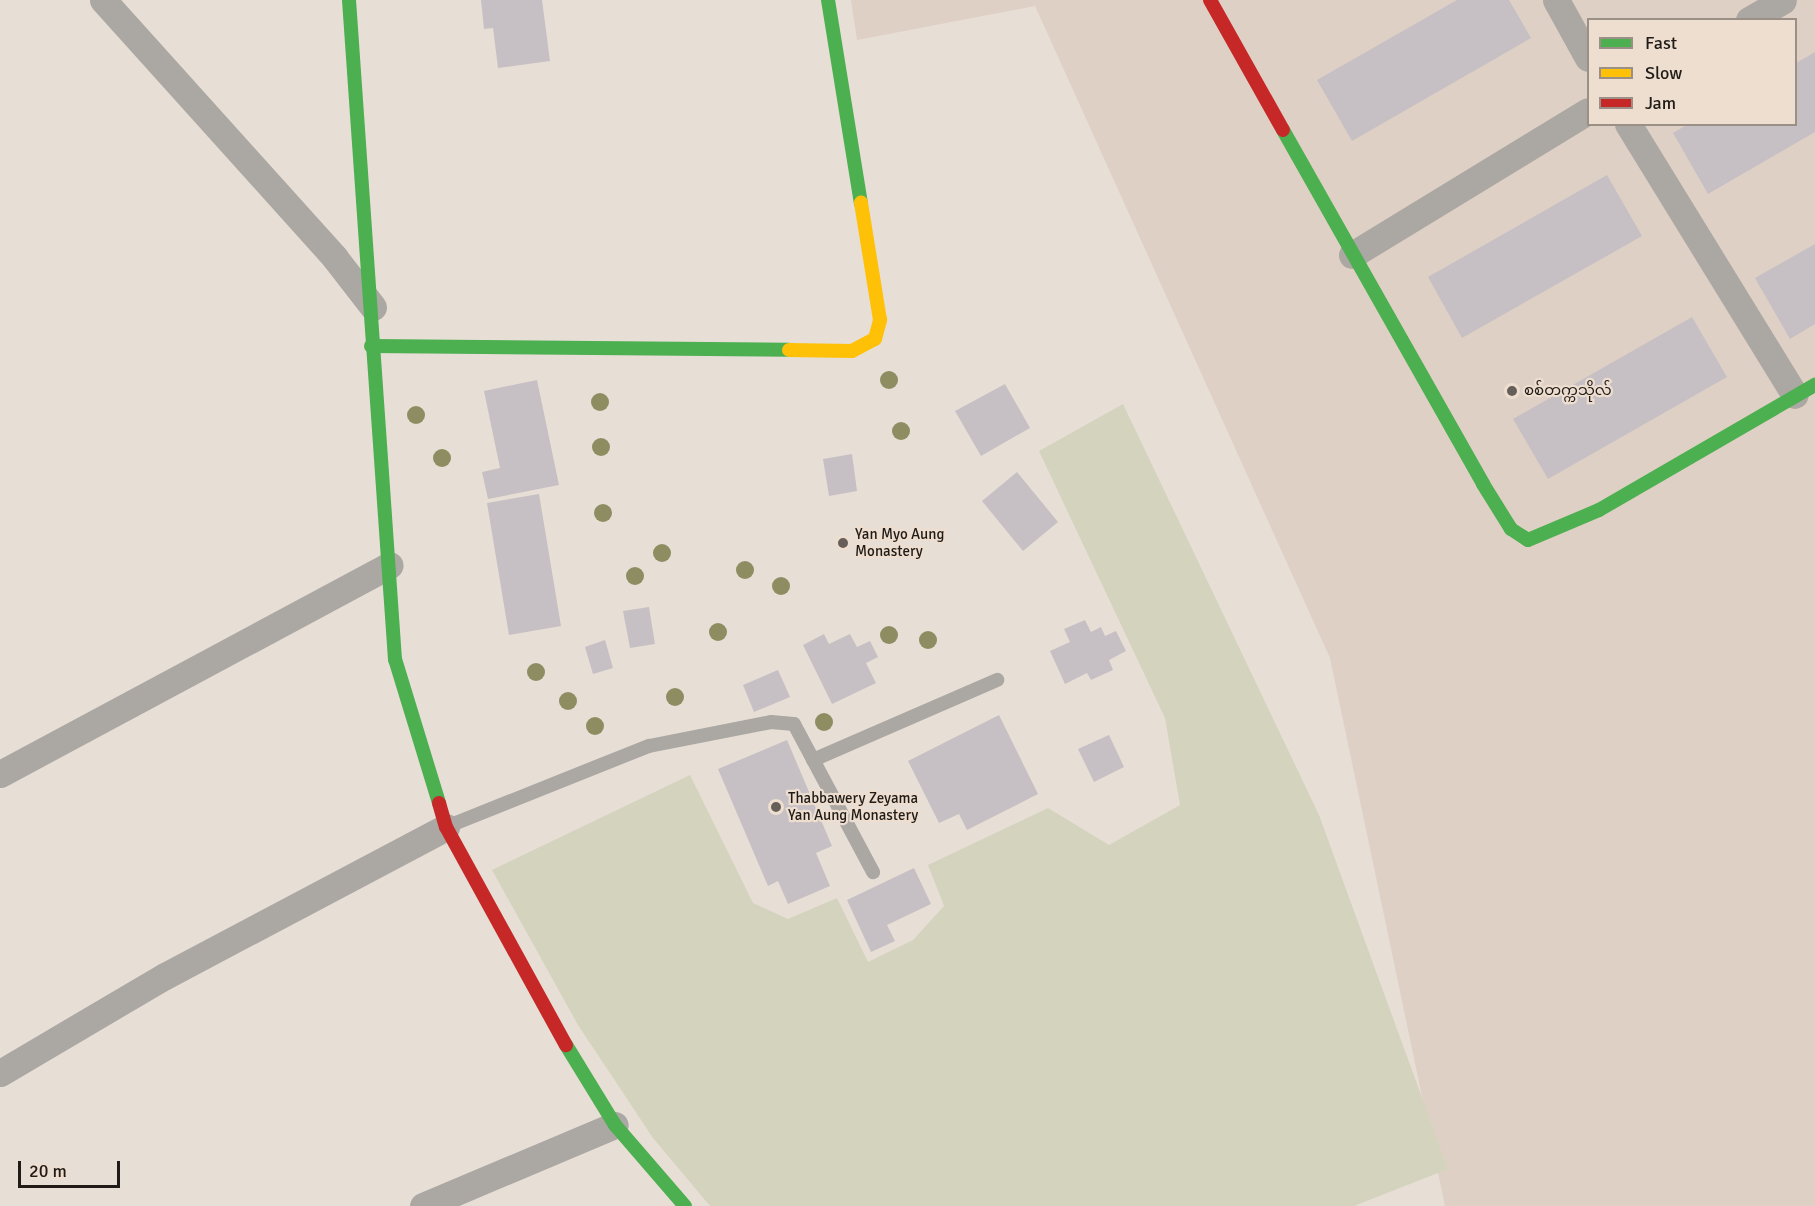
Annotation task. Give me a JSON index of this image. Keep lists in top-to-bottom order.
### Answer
{
  "places": ["စစ်‌တက္ကသိုလ်", "Yan Myo Aung Monastery", "Thabbawery Zeyama Yan Aung Monastery"],
  "legend": ["Fast", "Slow", "Jam"],
  "scale_bar": "20 m"
}
